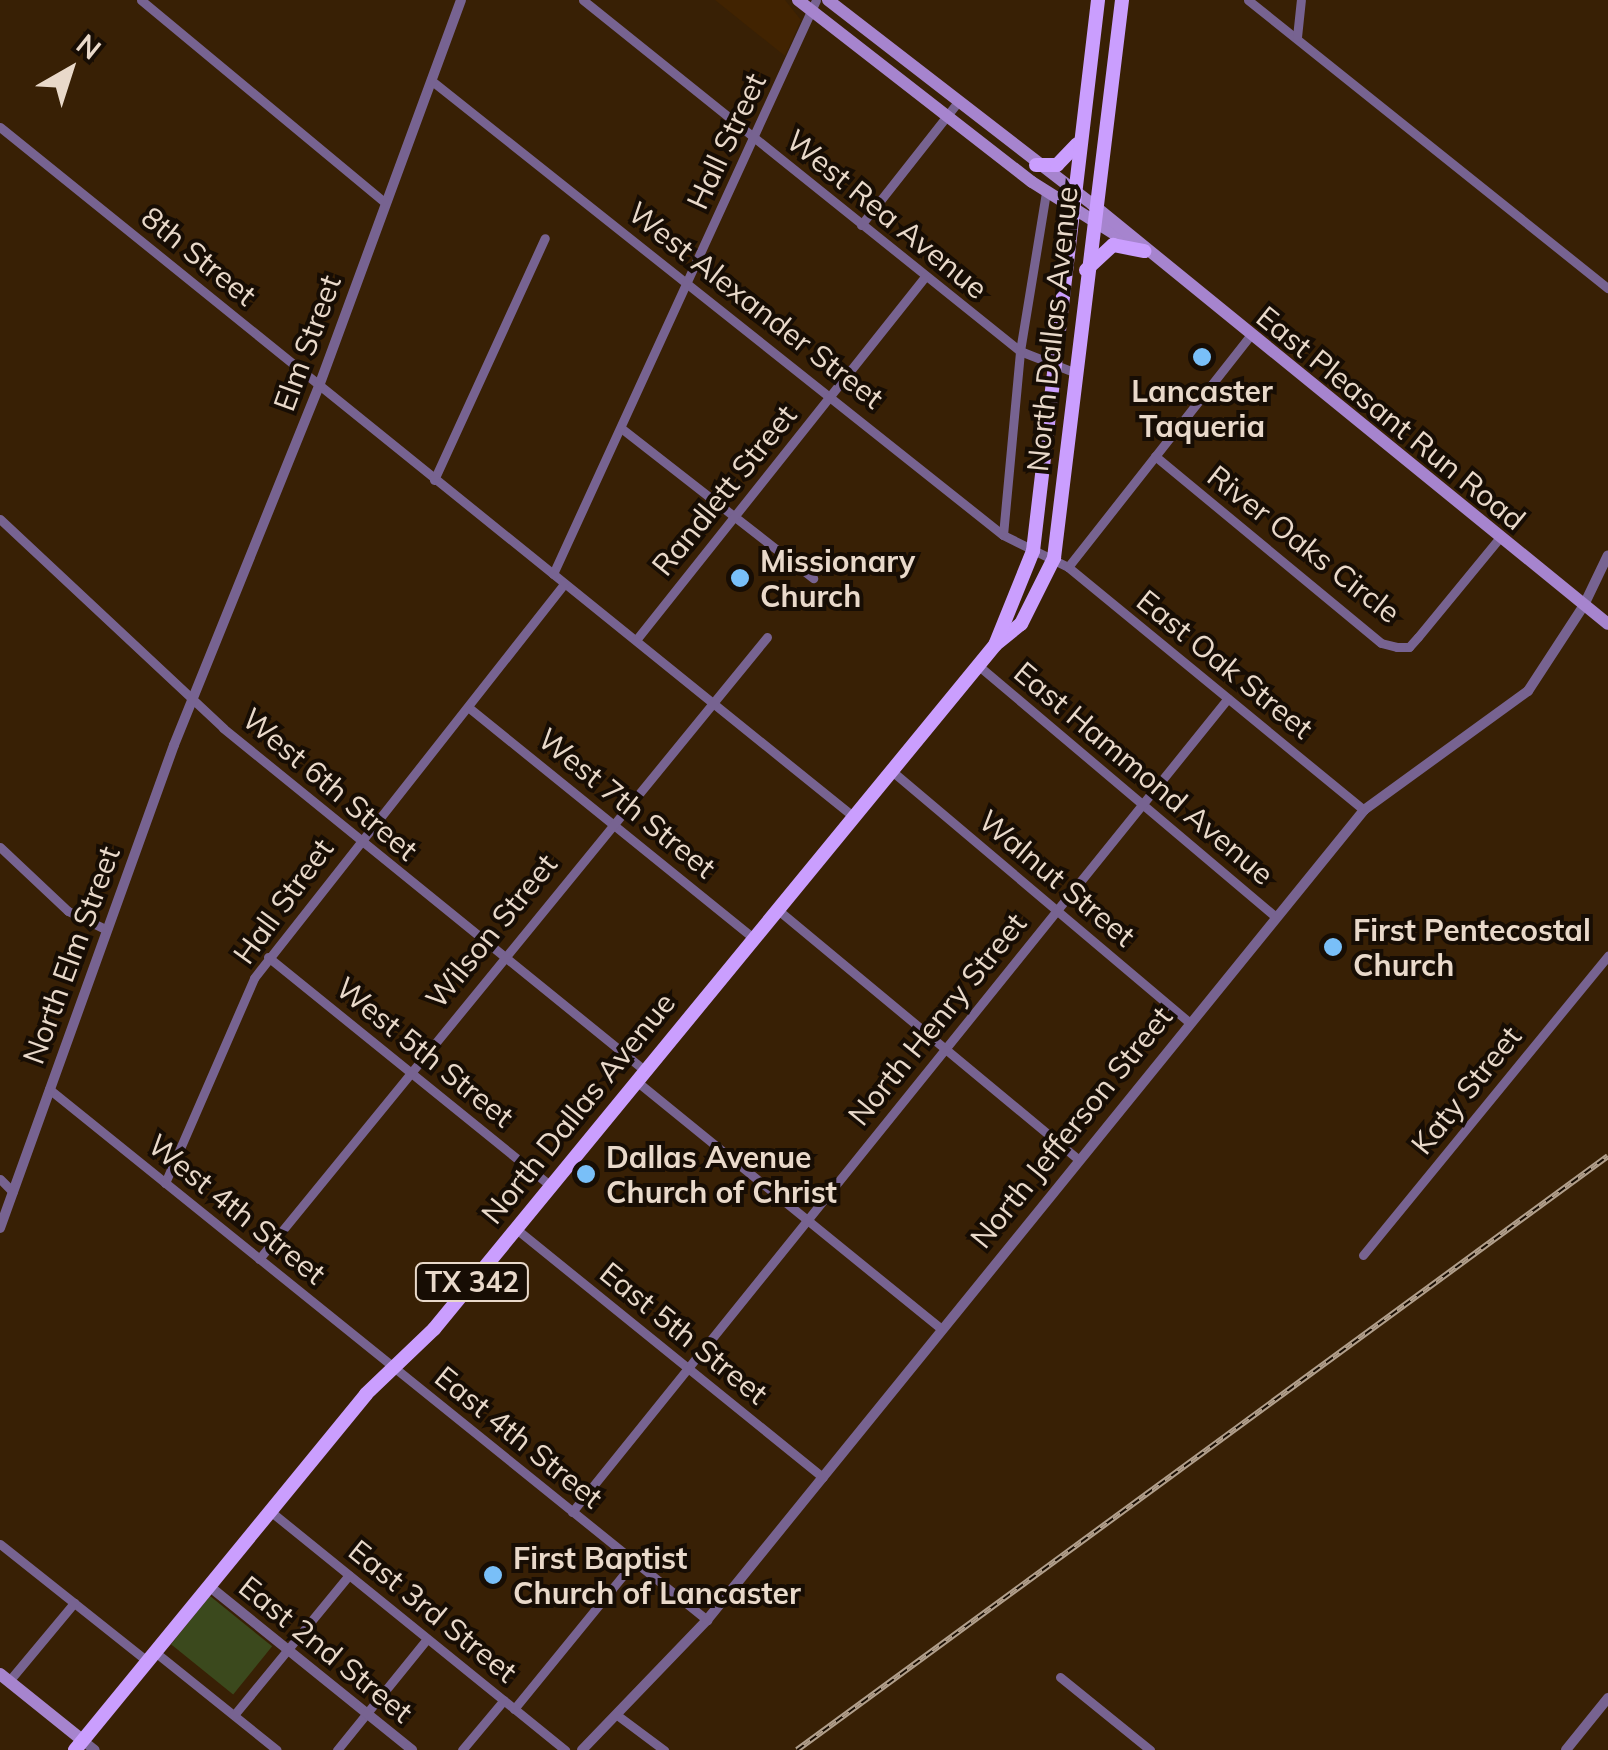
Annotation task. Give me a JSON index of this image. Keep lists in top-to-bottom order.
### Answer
{
  "streets": {
    "main road": ["North Dallas Avenue", "East Pleasant Run Road", "TX 342"],
    "street": [
      "Hall Street",
      "West Rea Avenue",
      "8th Street",
      "West Alexander Street",
      "Elm Street",
      "Randlett Street",
      "River Oaks Circle",
      "East Oak Street",
      "East Hammond Avenue",
      "West 6th Street",
      "West 7th Street",
      "Walnut Street",
      "Wilson Street",
      "North Elm Street",
      "North Henry Street",
      "West 5th Street",
      "Katy Street",
      "North Jefferson Street",
      "West 4th Street",
      "East 5th Street",
      "East 4th Street",
      "East 3rd Street",
      "East 2nd Street"
    ]
  },
  "crossings": [
    ["Hall Street", "West Rea Avenue"],
    ["Hall Street", "8th Street"],
    ["Hall Street", "West Alexander Street"],
    ["Hall Street", "West 6th Street"],
    ["Hall Street", "West 7th Street"],
    ["Hall Street", "West 5th Street"],
    ["Hall Street", "West 4th Street"],
    ["West Rea Avenue", "North Dallas Avenue"],
    ["West Rea Avenue", "Randlett Street"],
    ["8th Street", "Elm Street"],
    ["West Alexander Street", "North Dallas Avenue"],
    ["West Alexander Street", "Elm Street"],
    ["West Alexander Street", "Randlett Street"],
    ["West Alexander Street", "East Oak Street"],
    ["North Dallas Avenue", "East Oak Street"],
    ["North Dallas Avenue", "East Hammond Avenue"],
    ["North Dallas Avenue", "West 6th Street"],
    ["North Dallas Avenue", "West 7th Street"],
    ["North Dallas Avenue", "Walnut Street"],
    ["North Dallas Avenue", "West 5th Street"],
    ["North Dallas Avenue", "West 4th Street"],
    ["North Dallas Avenue", "East 5th Street"],
    ["North Dallas Avenue", "East 4th Street"],
    ["North Dallas Avenue", "East 3rd Street"],
    ["North Dallas Avenue", "East 2nd Street"],
    ["Elm Street", "West 6th Street"],
    ["Elm Street", "North Elm Street"],
    ["East Pleasant Run Road", "River Oaks Circle"],
    ["East Pleasant Run Road", "North Jefferson Street"],
    ["East Oak Street", "North Henry Street"],
    ["East Oak Street", "North Jefferson Street"],
    ["East Hammond Avenue", "North Henry Street"],
    ["East Hammond Avenue", "North Jefferson Street"],
    ["West 6th Street", "Wilson Street"],
    ["West 6th Street", "North Elm Street"],
    ["West 6th Street", "North Henry Street"],
    ["West 6th Street", "North Jefferson Street"],
    ["West 7th Street", "Wilson Street"],
    ["Walnut Street", "North Henry Street"],
    ["Walnut Street", "North Jefferson Street"],
    ["Wilson Street", "West 5th Street"],
    ["Wilson Street", "West 4th Street"],
    ["North Elm Street", "West 4th Street"],
    ["North Henry Street", "East 5th Street"],
    ["North Henry Street", "East 4th Street"],
    ["North Jefferson Street", "East 5th Street"],
    ["North Jefferson Street", "East 4th Street"],
    ["West 4th Street", "East 4th Street"]
  ],
  "places": [
    "Lancaster Taqueria",
    "Missionary Church",
    "First Pentecostal Church",
    "Dallas Avenue Church of Christ",
    "First Baptist Church of Lancaster"
  ],
  "north": "top right"
}
